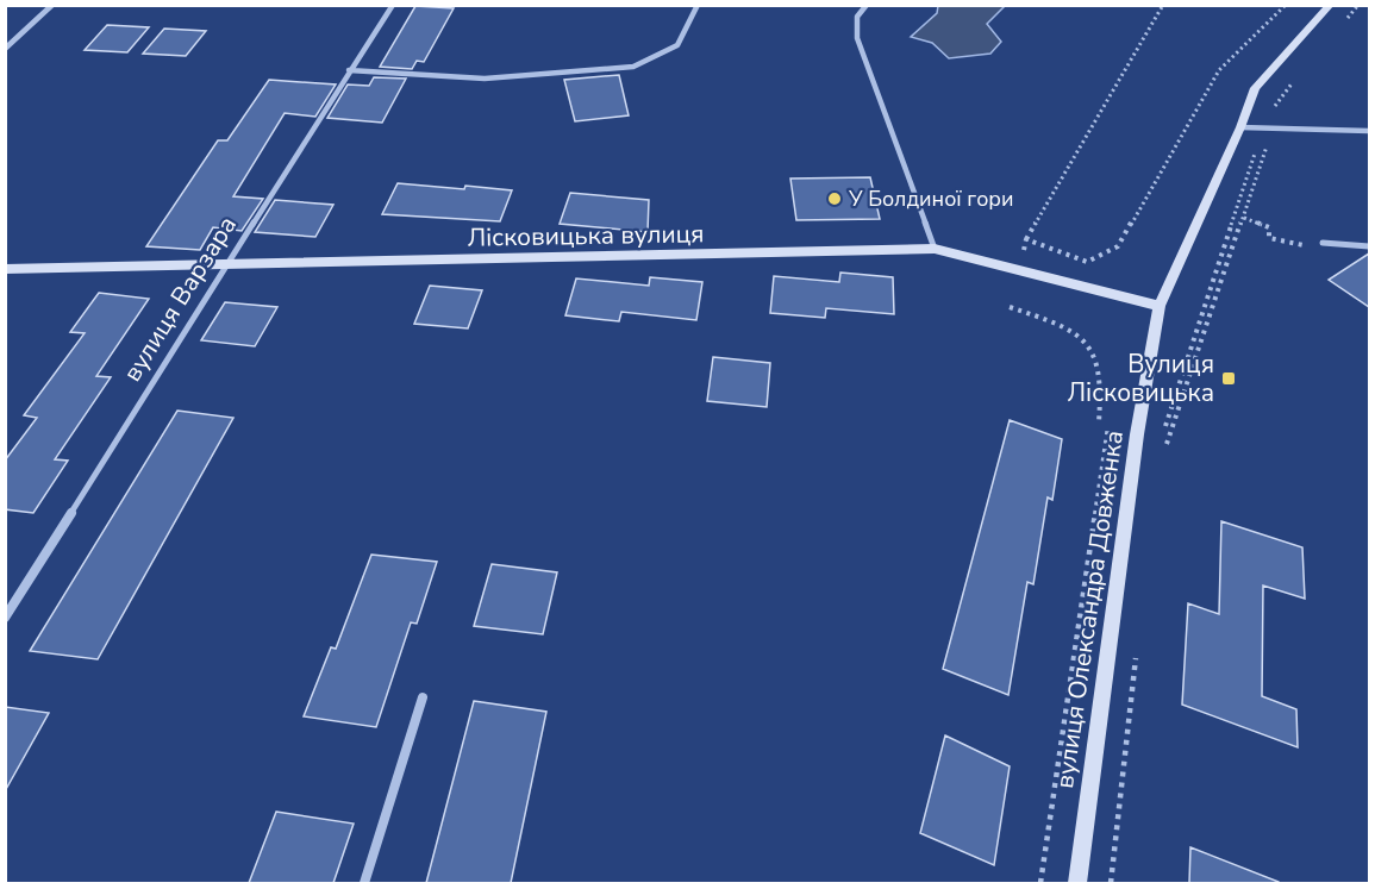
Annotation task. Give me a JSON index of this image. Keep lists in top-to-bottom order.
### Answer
{
  "streets": {
    "main road": ["Лісковицька вулиця", "вулиця Олександра Довженка"],
    "street": ["вулиця Варзара"]
  },
  "crossings": [
    ["Лісковицька вулиця", "вулиця Варзара"],
    ["Лісковицька вулиця", "вулиця Олександра Довженка"]
  ],
  "places": {
    "other": ["У Болдиної гори"],
    "transit": ["Вулиця Лісковицька"]
  }
}
